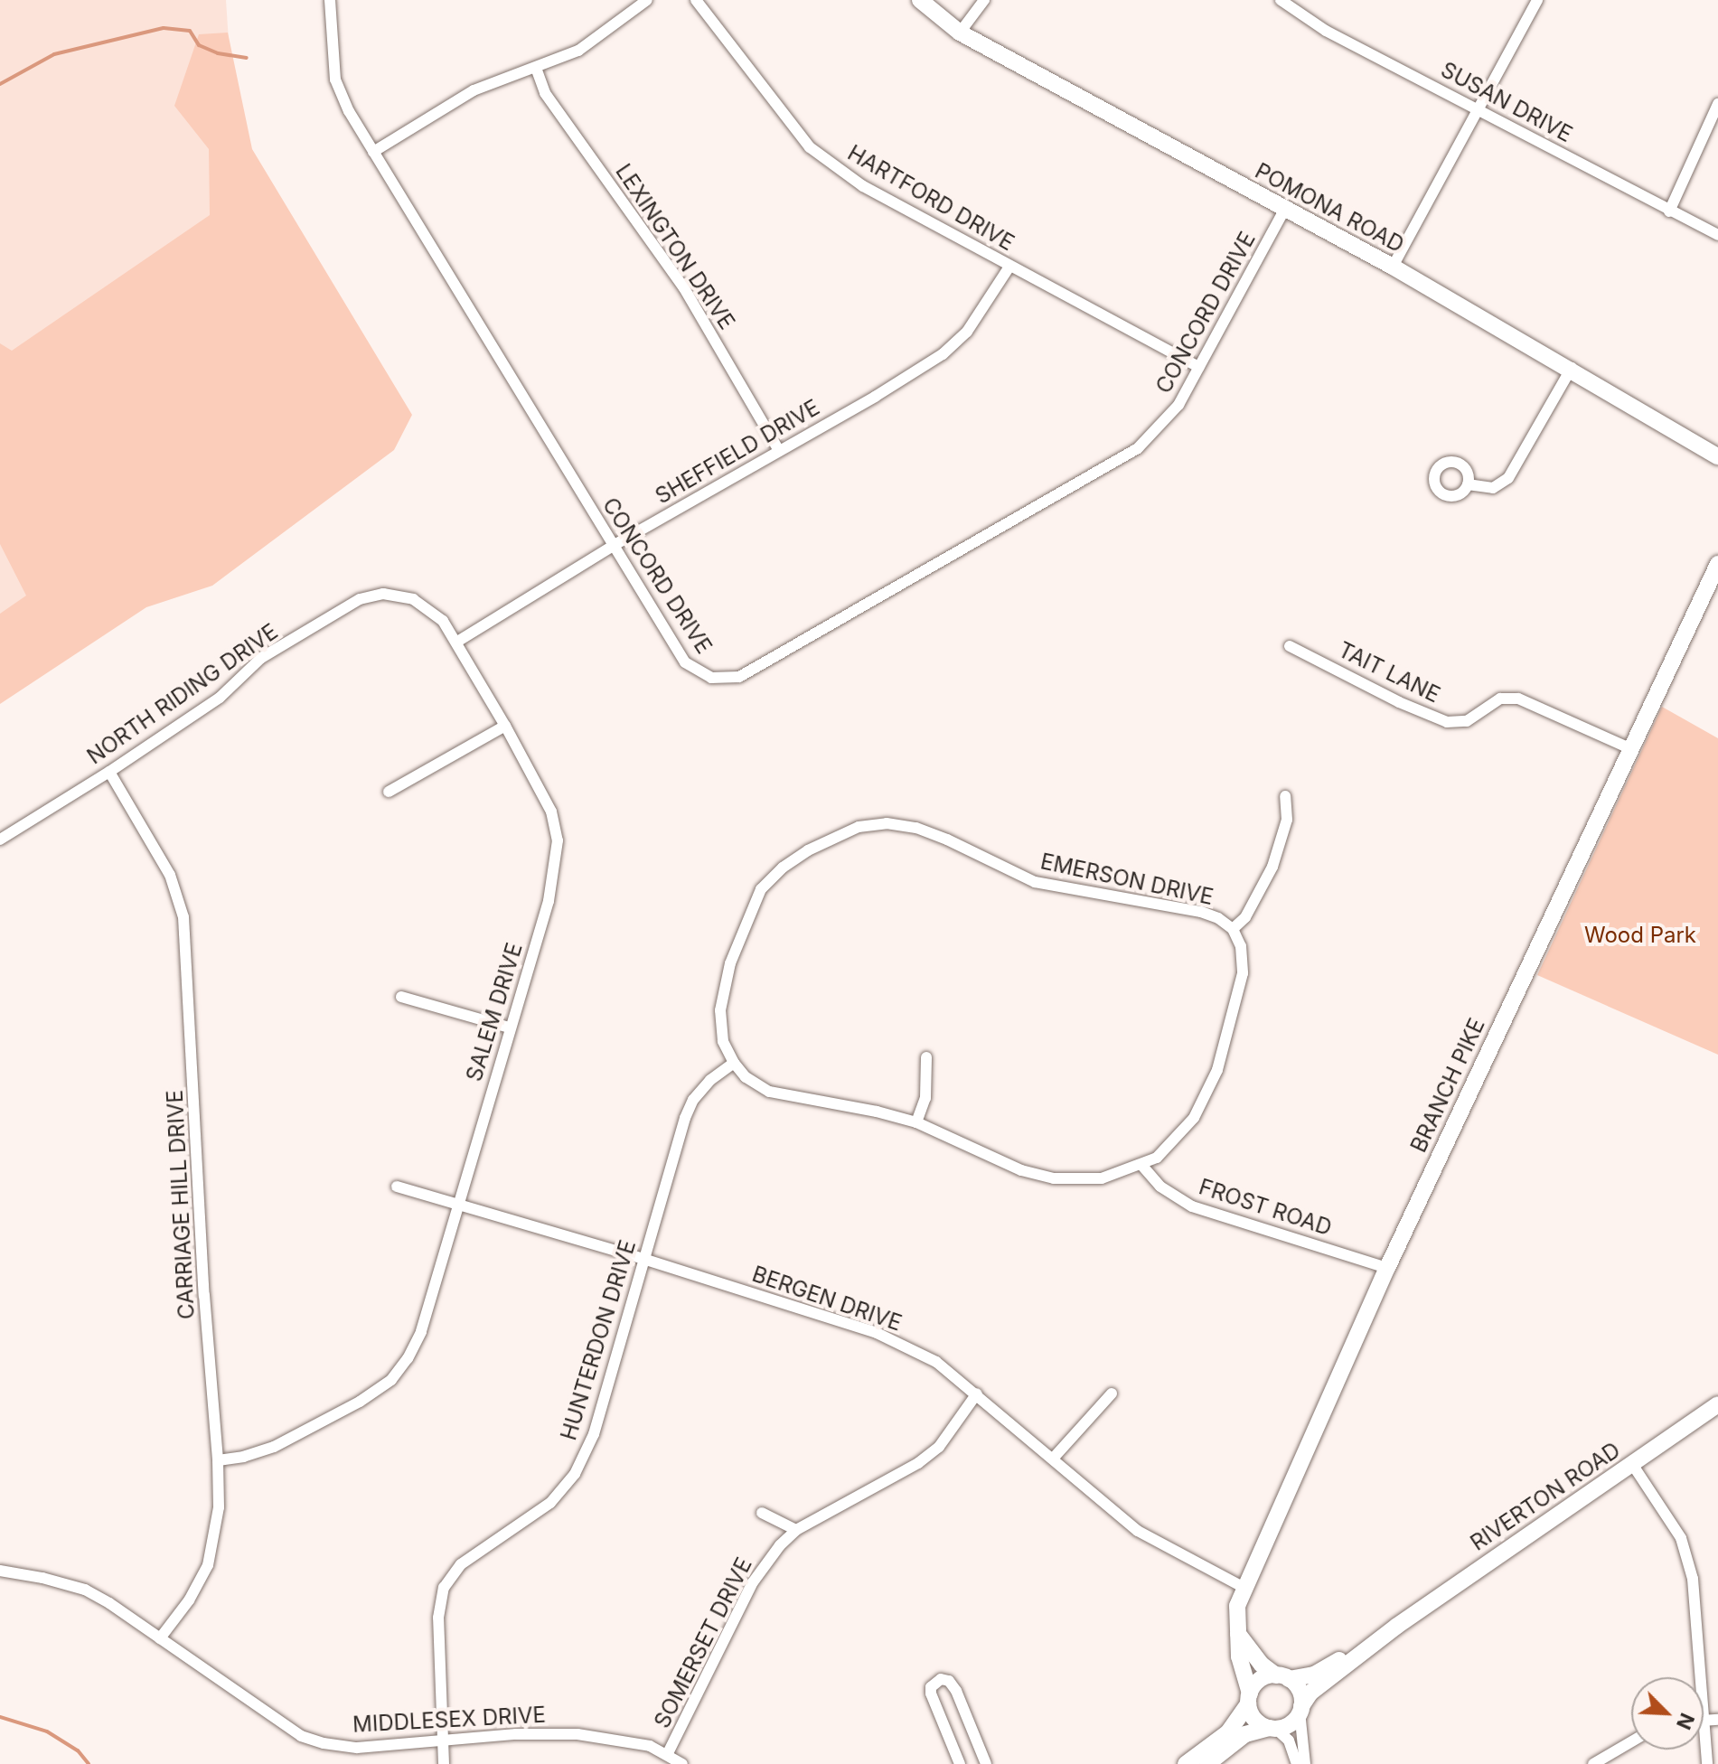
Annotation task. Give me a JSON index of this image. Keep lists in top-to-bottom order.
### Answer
{
  "streets": {
    "street": [
      "SUSAN DRIVE",
      "HARTFORD DRIVE",
      "POMONA ROAD",
      "LEXINGTON DRIVE",
      "CONCORD DRIVE",
      "SHEFFIELD DRIVE",
      "TAIT LANE",
      "NORTH RIDING DRIVE",
      "EMERSON DRIVE",
      "SALEM DRIVE",
      "BRANCH PIKE",
      "CARRIAGE HILL DRIVE",
      "FROST ROAD",
      "BERGEN DRIVE",
      "HUNTERDON DRIVE",
      "RIVERTON ROAD",
      "SOMERSET DRIVE",
      "MIDDLESEX DRIVE"
    ]
  },
  "crossings": [
    ["HARTFORD DRIVE", "CONCORD DRIVE"],
    ["HARTFORD DRIVE", "SHEFFIELD DRIVE"],
    ["POMONA ROAD", "CONCORD DRIVE"],
    ["LEXINGTON DRIVE", "SHEFFIELD DRIVE"],
    ["CONCORD DRIVE", "SHEFFIELD DRIVE"],
    ["SHEFFIELD DRIVE", "SALEM DRIVE"],
    ["TAIT LANE", "BRANCH PIKE"],
    ["NORTH RIDING DRIVE", "SALEM DRIVE"],
    ["NORTH RIDING DRIVE", "CARRIAGE HILL DRIVE"],
    ["EMERSON DRIVE", "FROST ROAD"],
    ["EMERSON DRIVE", "HUNTERDON DRIVE"],
    ["SALEM DRIVE", "CARRIAGE HILL DRIVE"],
    ["SALEM DRIVE", "BERGEN DRIVE"],
    ["BRANCH PIKE", "FROST ROAD"],
    ["BRANCH PIKE", "BERGEN DRIVE"],
    ["BRANCH PIKE", "RIVERTON ROAD"],
    ["CARRIAGE HILL DRIVE", "MIDDLESEX DRIVE"],
    ["BERGEN DRIVE", "HUNTERDON DRIVE"],
    ["BERGEN DRIVE", "SOMERSET DRIVE"],
    ["HUNTERDON DRIVE", "MIDDLESEX DRIVE"],
    ["SOMERSET DRIVE", "MIDDLESEX DRIVE"]
  ],
  "parks": ["Wood Park"],
  "north": "bottom right"
}
